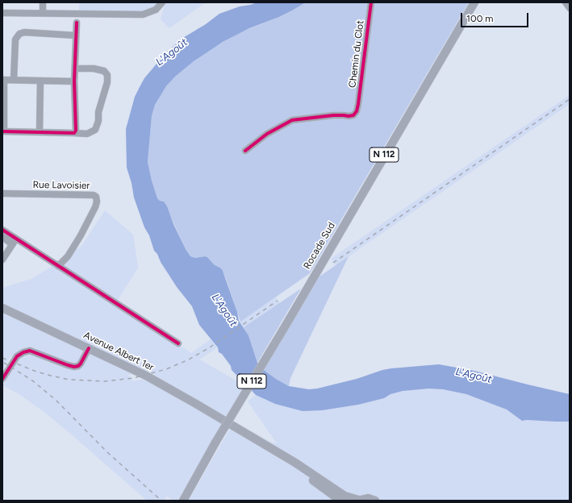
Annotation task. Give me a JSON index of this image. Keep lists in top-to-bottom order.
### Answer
{
  "streets": {
    "main road": ["N 112", "Rocade Sud", "Avenue Albert 1er"],
    "street": ["Chemin du Clot", "Rue Lavoisier"]
  },
  "water": ["L'Agoût"],
  "scale_bar": "100 m"
}
